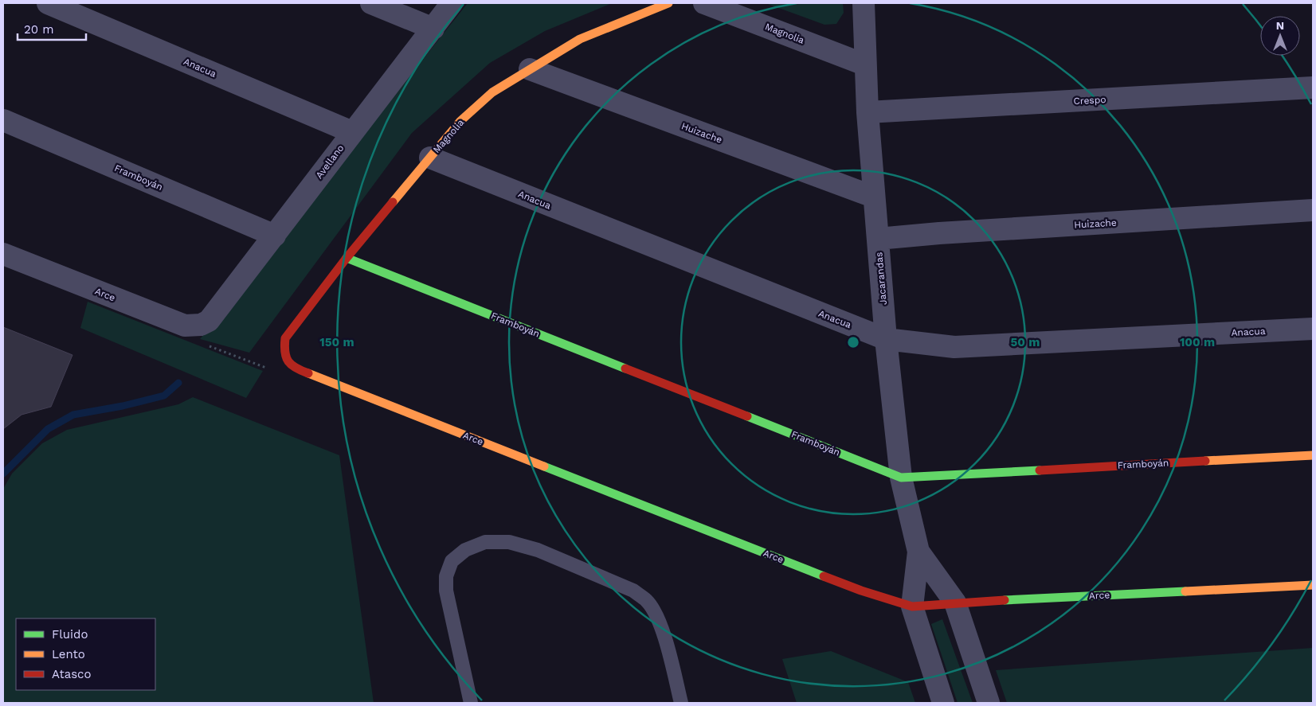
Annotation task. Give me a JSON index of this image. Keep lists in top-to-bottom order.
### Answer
{
  "streets": {
    "street": [
      "Magnolia",
      "Anacua",
      "Crespo",
      "Huizache",
      "Avellano",
      "Framboyán",
      "Jacarandas",
      "Arce"
    ]
  },
  "crossings": [
    ["Magnolia", "Anacua"],
    ["Magnolia", "Huizache"],
    ["Magnolia", "Framboyán"],
    ["Magnolia", "Jacarandas"],
    ["Magnolia", "Arce"],
    ["Anacua", "Avellano"],
    ["Anacua", "Jacarandas"],
    ["Crespo", "Jacarandas"],
    ["Huizache", "Jacarandas"],
    ["Avellano", "Framboyán"],
    ["Avellano", "Arce"],
    ["Framboyán", "Jacarandas"],
    ["Jacarandas", "Arce"]
  ],
  "legend": ["Fluido", "Lento", "Atasco"],
  "scale_bar": "20 m",
  "north": "top",
  "rings": ["50 m", "100 m", "150 m"]
}
